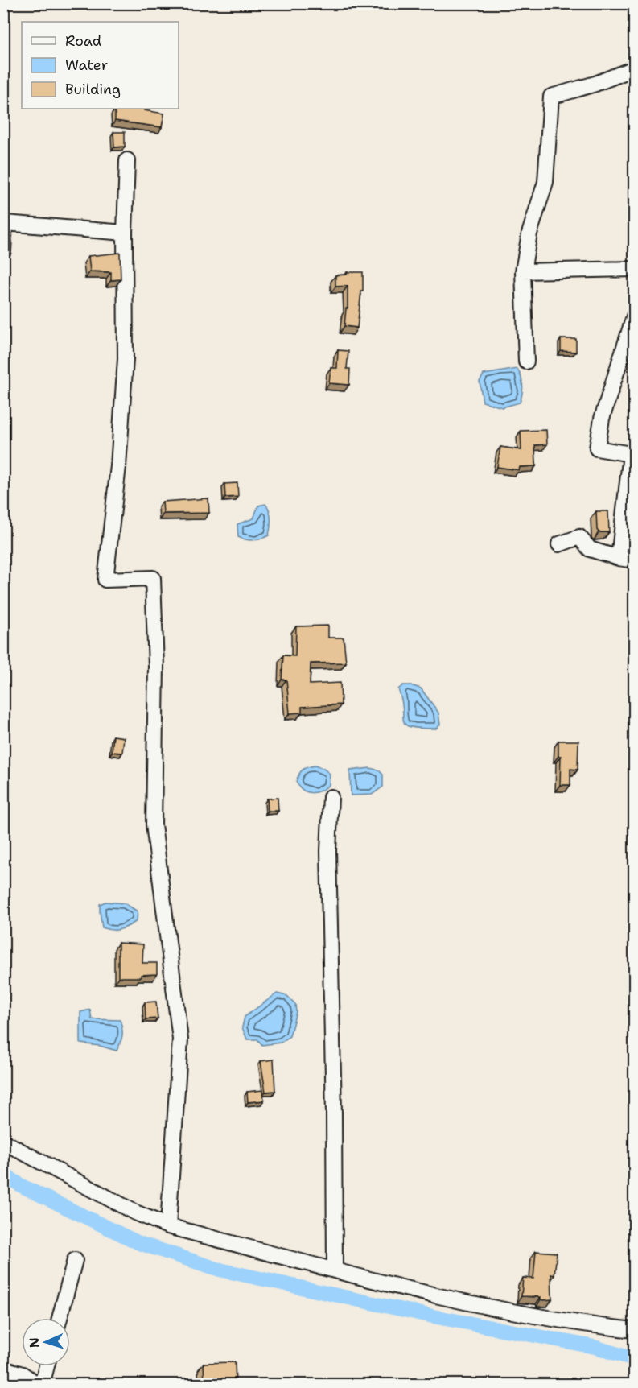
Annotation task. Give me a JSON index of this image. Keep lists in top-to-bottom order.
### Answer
{
  "legend": ["Road", "Water", "Building"],
  "north": "left"
}
